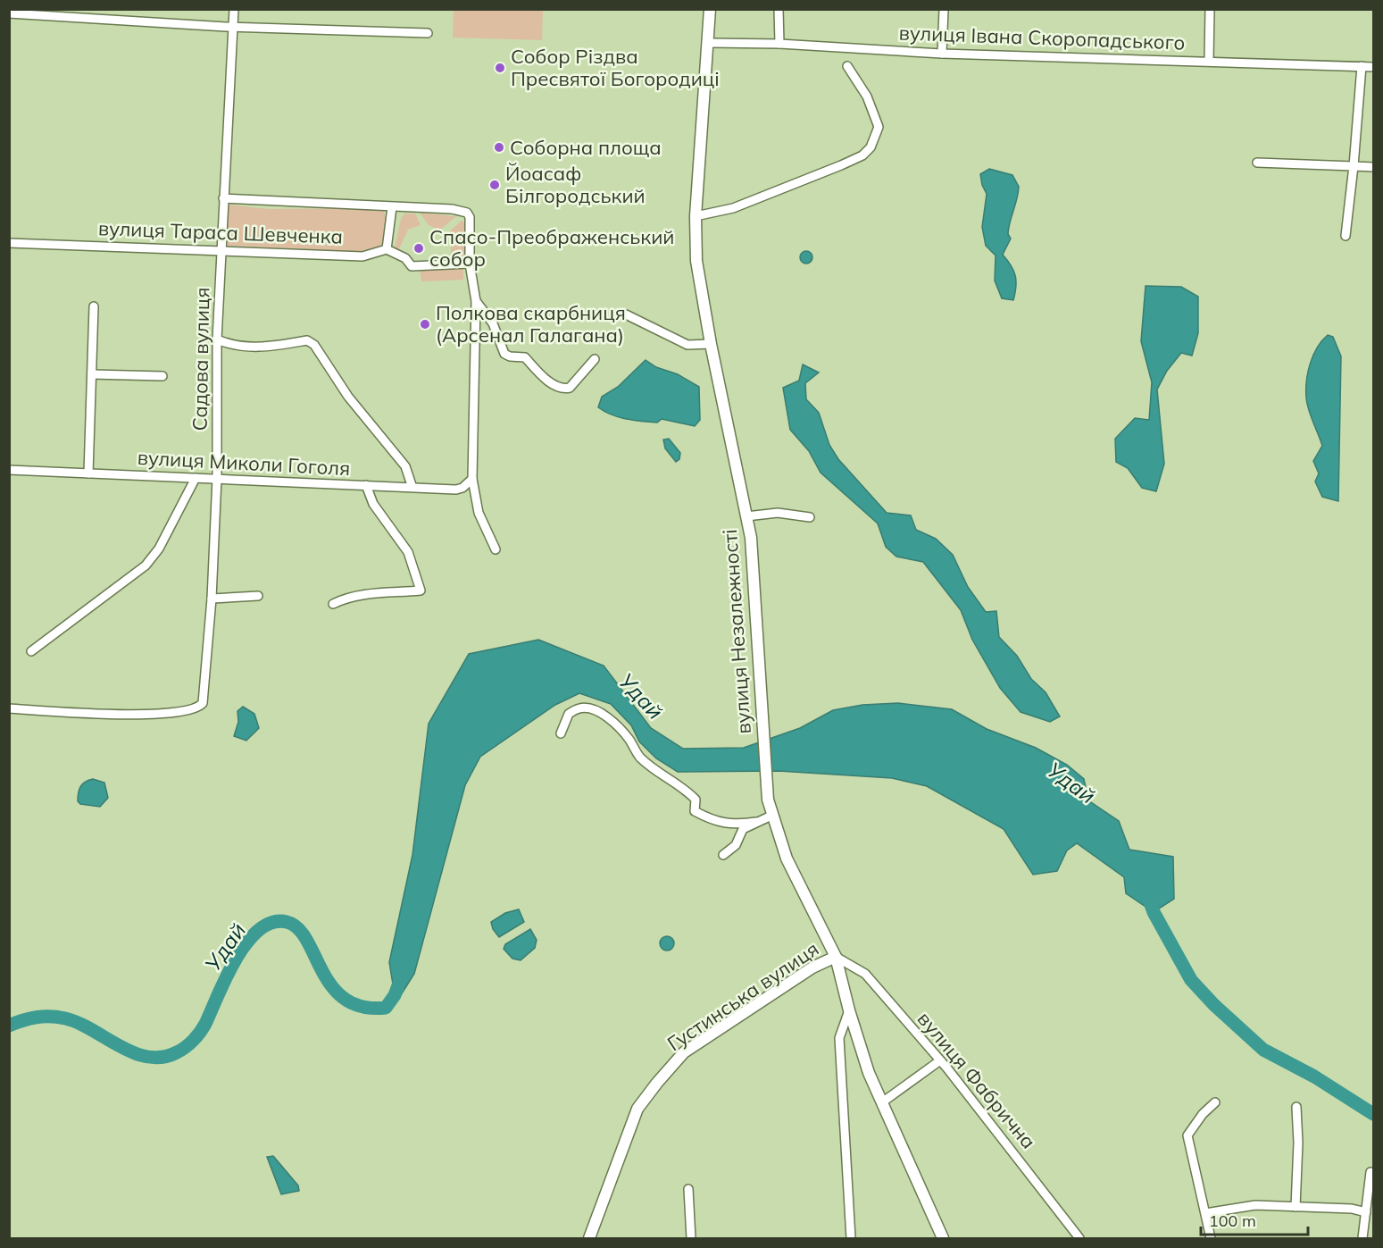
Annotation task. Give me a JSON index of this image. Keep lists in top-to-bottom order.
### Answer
{
  "streets": {
    "main road": ["вулиця Незалежності", "Густинська вулиця"],
    "street": [
      "вулиця Івана Скоропадського",
      "вулиця Тараса Шевченка",
      "Садова вулиця",
      "вулиця Миколи Гоголя",
      "вулиця Фабрична"
    ]
  },
  "crossings": [
    ["вулиця Івана Скоропадського", "вулиця Незалежності"],
    ["вулиця Тараса Шевченка", "Садова вулиця"],
    ["Садова вулиця", "вулиця Миколи Гоголя"],
    ["вулиця Незалежності", "Густинська вулиця"],
    ["вулиця Незалежності", "вулиця Фабрична"],
    ["Густинська вулиця", "вулиця Фабрична"]
  ],
  "water": ["Удай"],
  "places": [
    "Собор Різдва Пресвятої Богородиці",
    "Соборна площа",
    "Йоасаф Білгородський",
    "Спасо-Преображенський собор",
    "Полкова скарбниця (Арсенал Галагана)"
  ],
  "scale_bar": "100 m"
}
